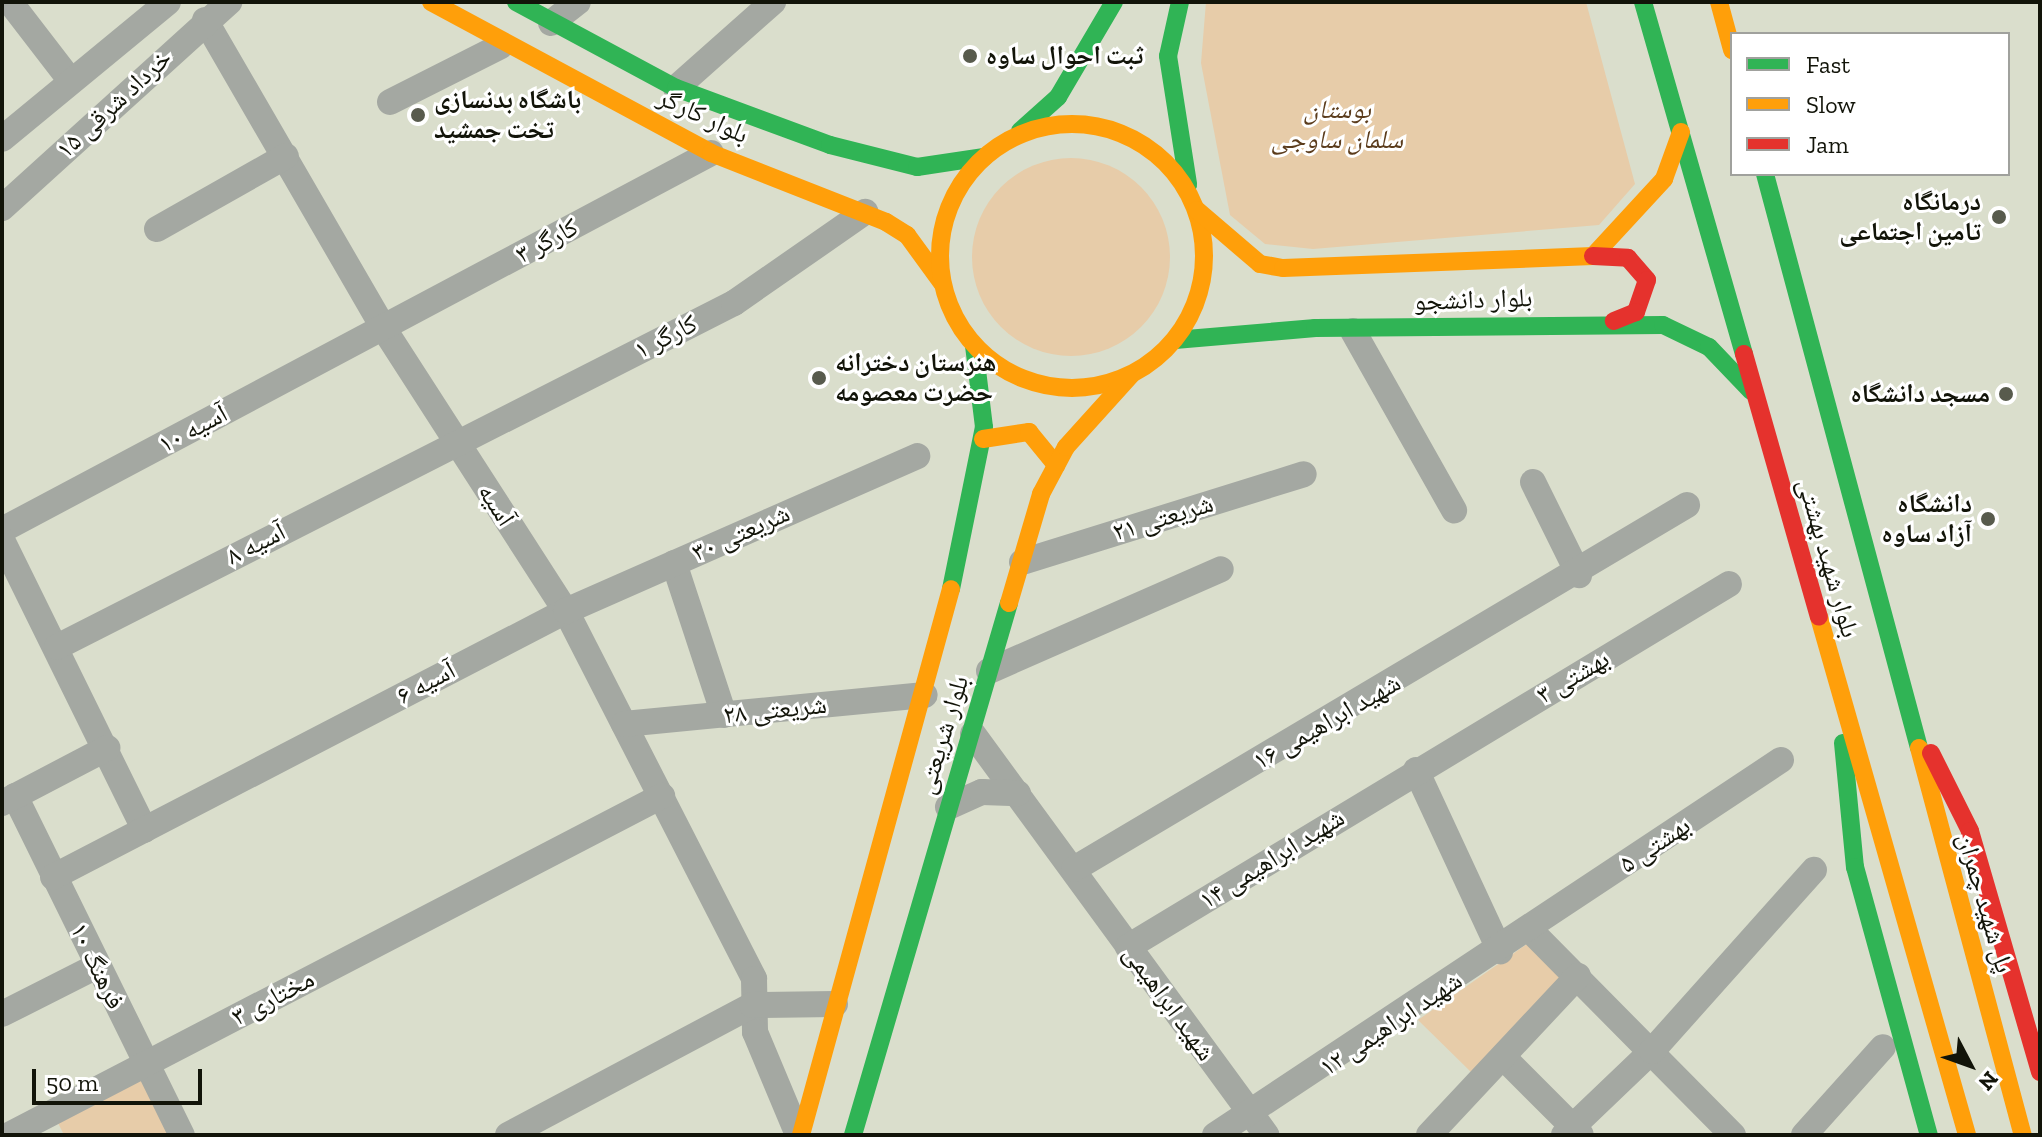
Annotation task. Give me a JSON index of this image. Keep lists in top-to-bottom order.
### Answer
{
  "streets": {
    "main road": [
      "بلوار کارگر",
      "بلوار دانشجو",
      "بلوار شهید بهشتی",
      "بلوار شریعتی",
      "پل شهید چمران"
    ],
    "street": [
      "۱۵ خرداد شرقی",
      "کارگر ۳",
      "کارگر ۱",
      "آسیه ۱۰",
      "آسیه",
      "شریعتی ۲۱",
      "شریعتی ۳۰",
      "آسیه ۸",
      "بهشتی ۳",
      "آسیه ۶",
      "شریعتی ۲۸",
      "شهید ابراهیمی ۱۶",
      "بهشتی ۵",
      "شهید ابراهیمی ۱۴",
      "فرهنگ ۱۰",
      "مختاری ۳",
      "شهید ابراهیمی",
      "شهید ابراهیمی ۱۲"
    ]
  },
  "crossings": [
    ["۱۵ خرداد شرقی", "آسیه"],
    ["بلوار کارگر", "کارگر ۳"],
    ["بلوار کارگر", "بلوار دانشجو"],
    ["بلوار کارگر", "کارگر ۱"],
    ["بلوار کارگر", "بلوار شریعتی"],
    ["کارگر ۳", "آسیه ۱۰"],
    ["کارگر ۳", "آسیه"],
    ["بلوار دانشجو", "بلوار شهید بهشتی"],
    ["بلوار دانشجو", "بلوار شریعتی"],
    ["کارگر ۱", "آسیه"],
    ["کارگر ۱", "آسیه ۸"],
    ["آسیه ۱۰", "آسیه"],
    ["آسیه", "شریعتی ۳۰"],
    ["آسیه", "آسیه ۸"],
    ["آسیه", "آسیه ۶"],
    ["آسیه", "شریعتی ۲۸"],
    ["آسیه", "بلوار شریعتی"],
    ["آسیه", "مختاری ۳"],
    ["شریعتی ۲۱", "بلوار شریعتی"],
    ["شریعتی ۳۰", "آسیه ۶"],
    ["بلوار شهید بهشتی", "پل شهید چمران"],
    ["بهشتی ۳", "شهید ابراهیمی ۱۴"],
    ["آسیه ۶", "فرهنگ ۱۰"],
    ["شریعتی ۲۸", "بلوار شریعتی"],
    ["شهید ابراهیمی ۱۶", "شهید ابراهیمی"],
    ["بلوار شریعتی", "شهید ابراهیمی"],
    ["بهشتی ۵", "شهید ابراهیمی ۱۲"],
    ["شهید ابراهیمی ۱۴", "شهید ابراهیمی"],
    ["فرهنگ ۱۰", "مختاری ۳"],
    ["شهید ابراهیمی", "شهید ابراهیمی ۱۲"]
  ],
  "parks": ["بوستان سلمان ساوجی"],
  "places": [
    "ثبت احوال ساوه",
    "باشگاه بدنسازی تخت جمشید",
    "درمانگاه تامین اجتماعی",
    "هنرستان دخترانه حضرت معصومه",
    "مسجد دانشگاه",
    "دانشگاه آزاد ساوه"
  ],
  "legend": ["Fast", "Slow", "Jam"],
  "scale_bar": "50 m",
  "north": "bottom right"
}
